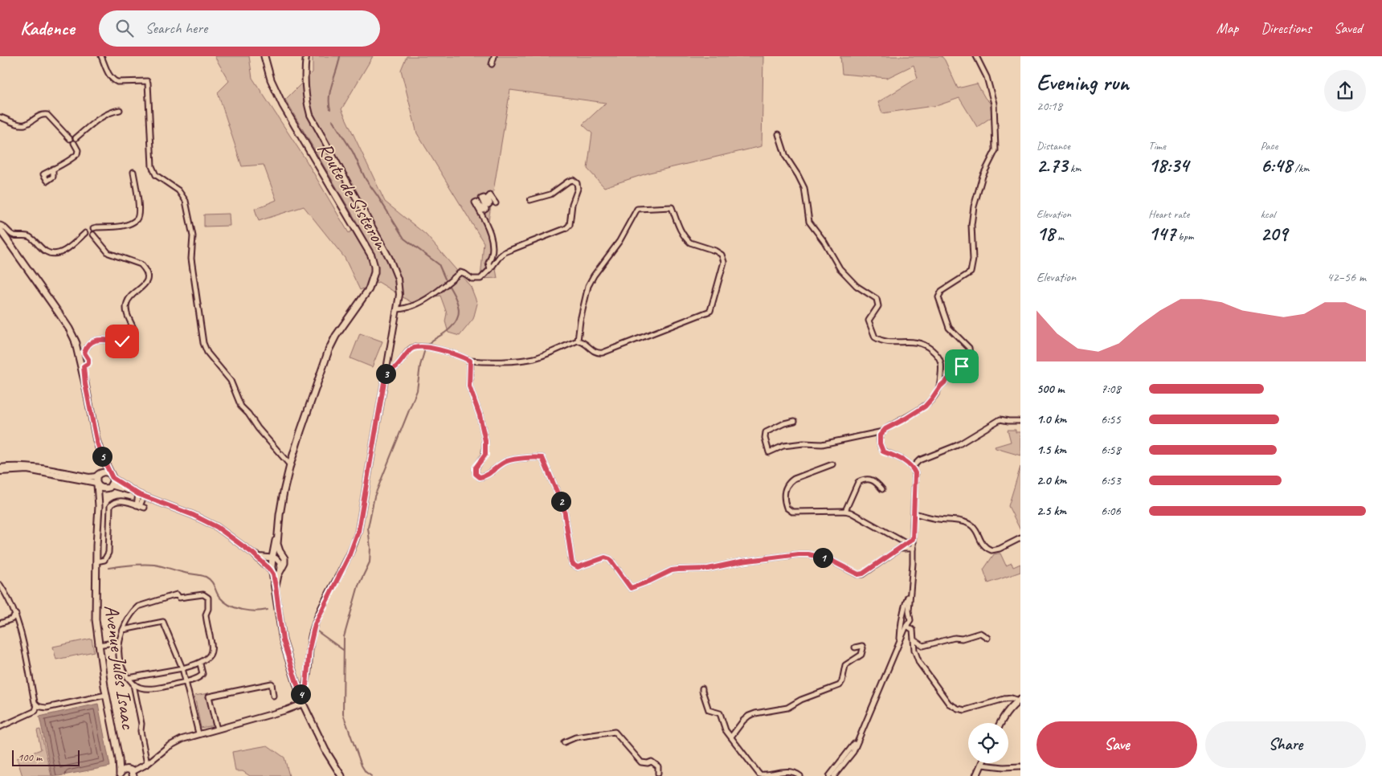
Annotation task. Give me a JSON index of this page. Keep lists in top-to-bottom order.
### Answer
{
  "streets": {
    "main road": ["Route de Sisteron", "Avenue Jules Isaac"]
  },
  "scale_bar": "100 m",
  "page": {
    "header": "Kadence",
    "search": "Search here",
    "nav": ["Map", "Directions", "Saved"],
    "heading": ["Evening run", "20:18"],
    "stats": [
      ["Distance", "2.73 km"],
      ["Time", "18:34"],
      ["Pace", "6:48 /km"],
      ["Elevation", "18 m"],
      ["Heart rate", "147 bpm"],
      ["kcal", "209"]
    ],
    "chart": ["Elevation", "42–56 m"],
    "pins": [
      "3",
      "5",
      "2",
      "1",
      "4"
    ],
    "list": [
      {
        "name": "500 m",
        "note": "7:08"
      },
      {
        "name": "1.0 km",
        "note": "6:55"
      },
      {
        "name": "1.5 km",
        "note": "6:58"
      },
      {
        "name": "2.0 km",
        "note": "6:53"
      },
      {
        "name": "2.5 km",
        "note": "6:06"
      }
    ],
    "buttons": ["Save", "Share"],
    "scale": "100 m"
  }
}
